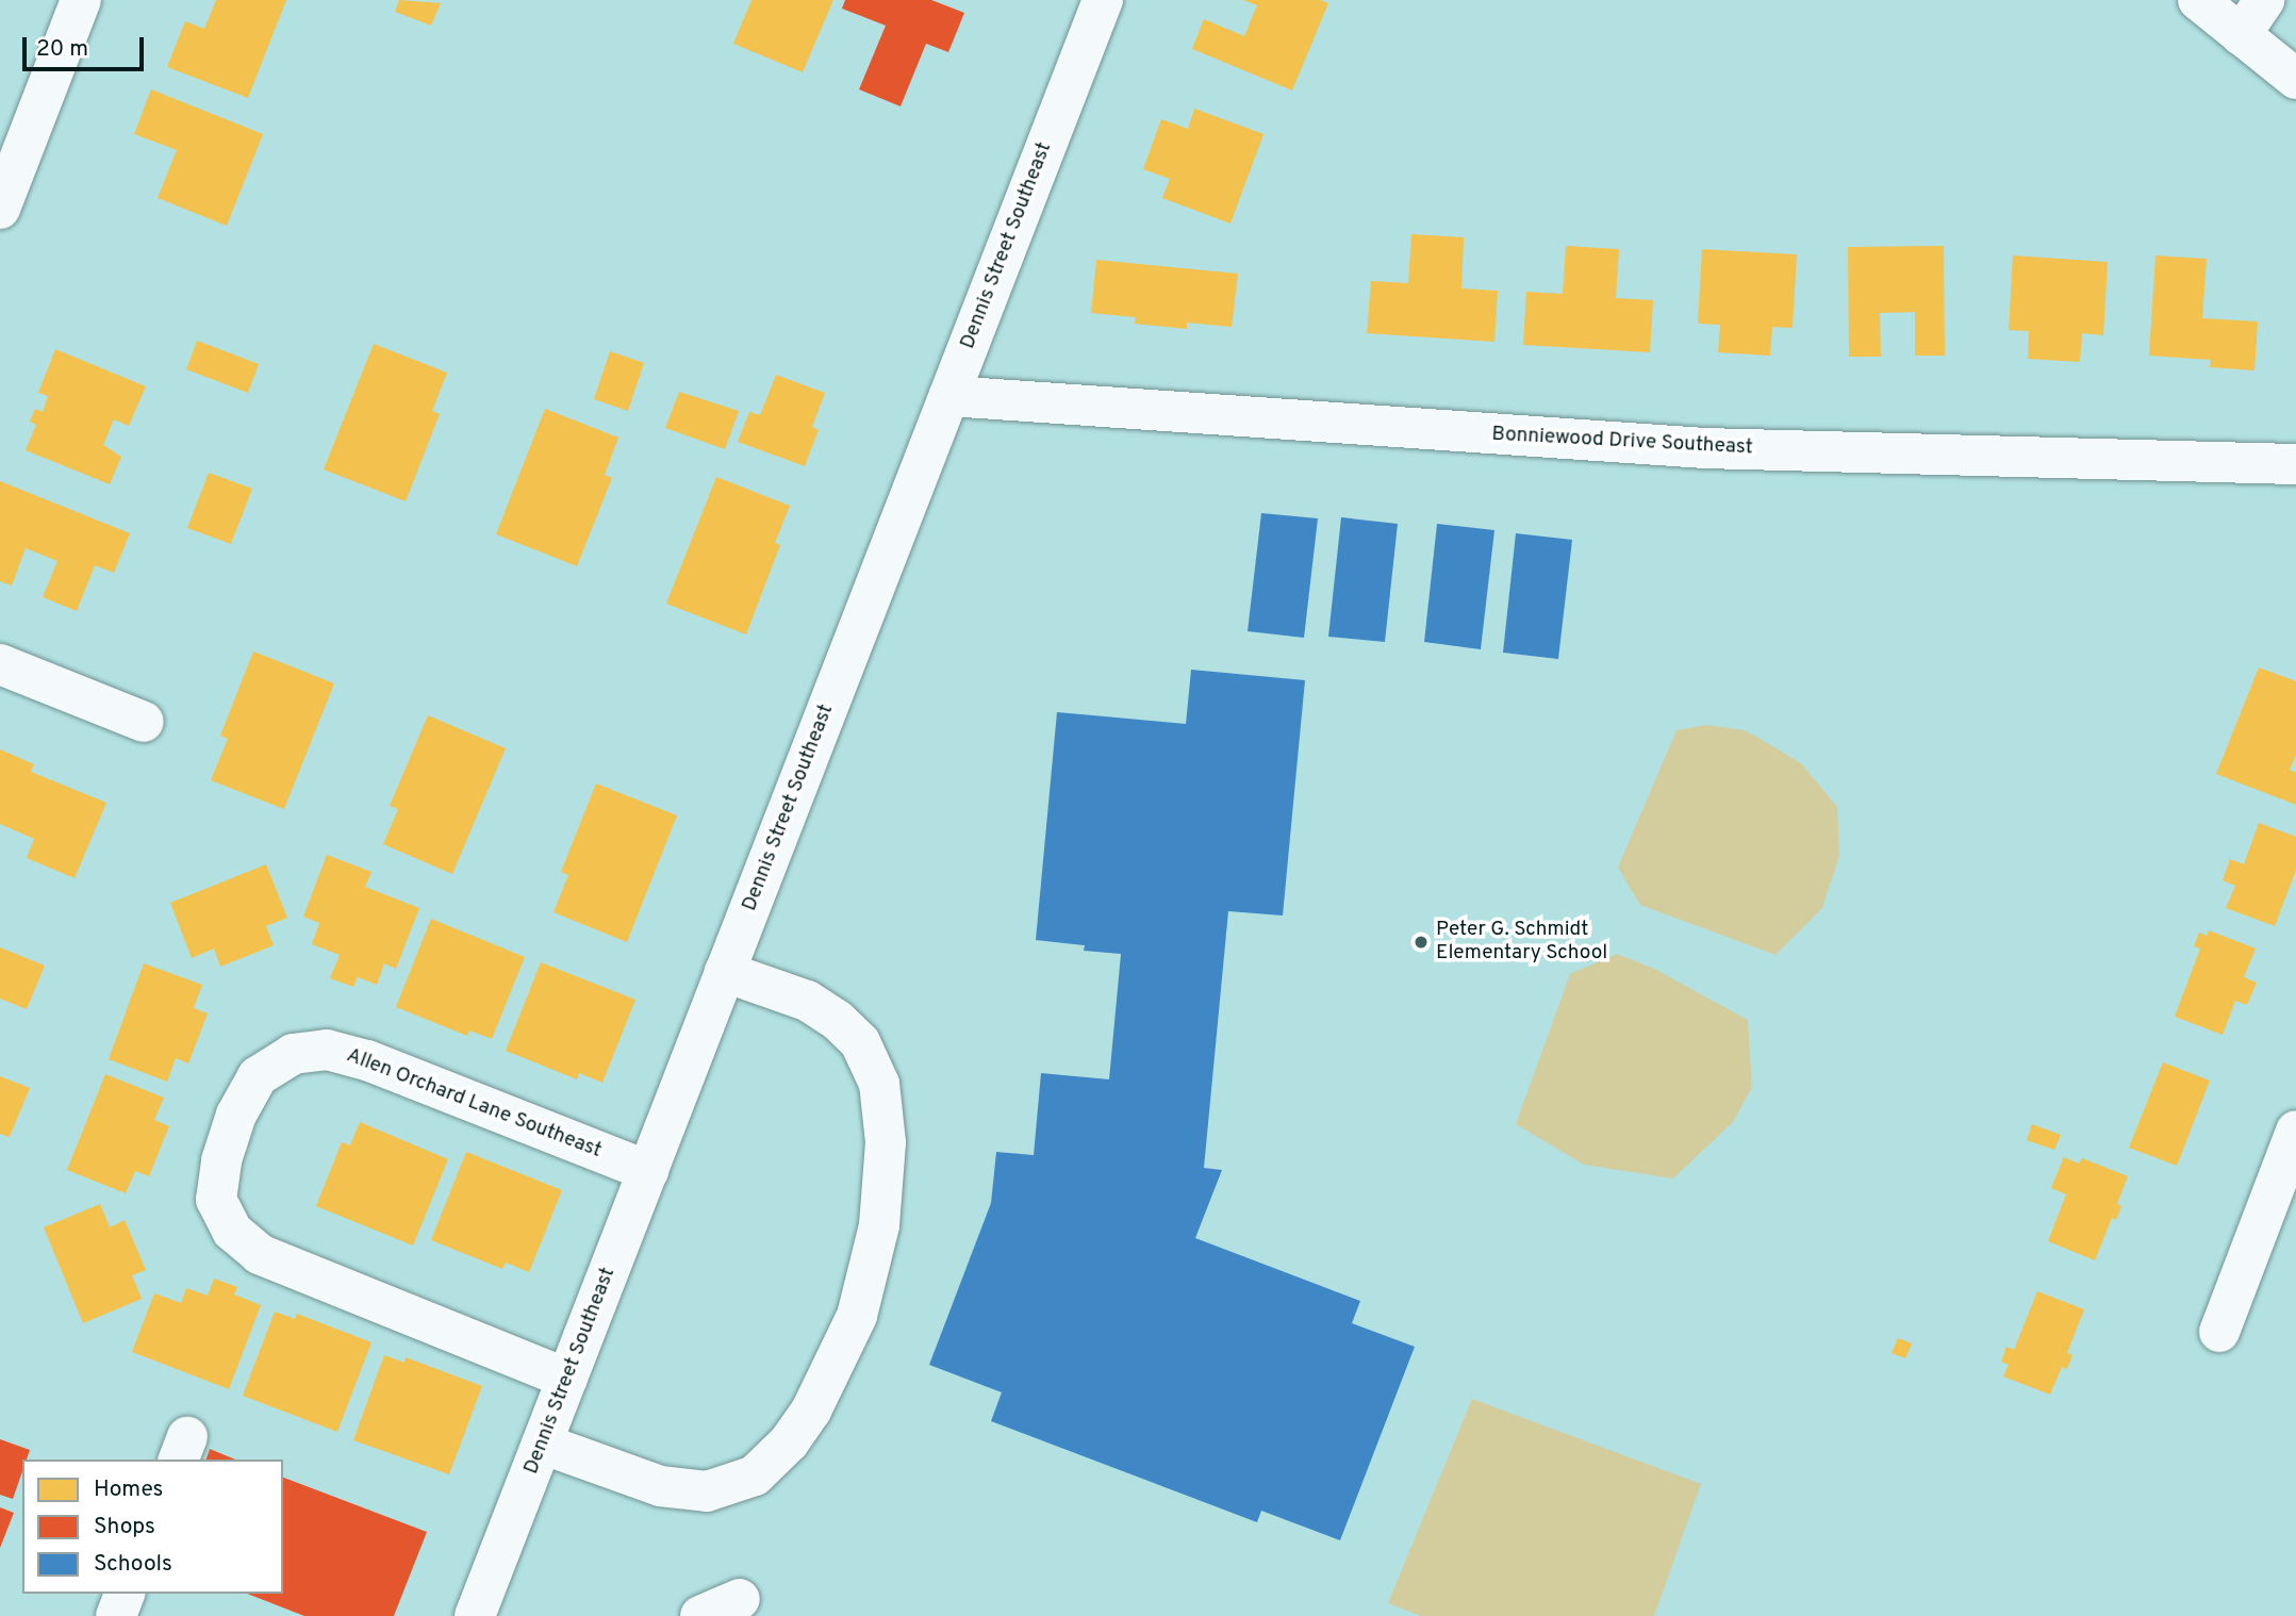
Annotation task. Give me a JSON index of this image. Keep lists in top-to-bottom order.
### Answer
{
  "streets": {
    "street": ["Dennis Street Southeast", "Bonniewood Drive Southeast", "Allen Orchard Lane Southeast"]
  },
  "crossings": [
    ["Dennis Street Southeast", "Bonniewood Drive Southeast"],
    ["Dennis Street Southeast", "Allen Orchard Lane Southeast"]
  ],
  "places": ["Peter G. Schmidt Elementary School"],
  "legend": ["Homes", "Shops", "Schools"],
  "scale_bar": "20 m"
}
